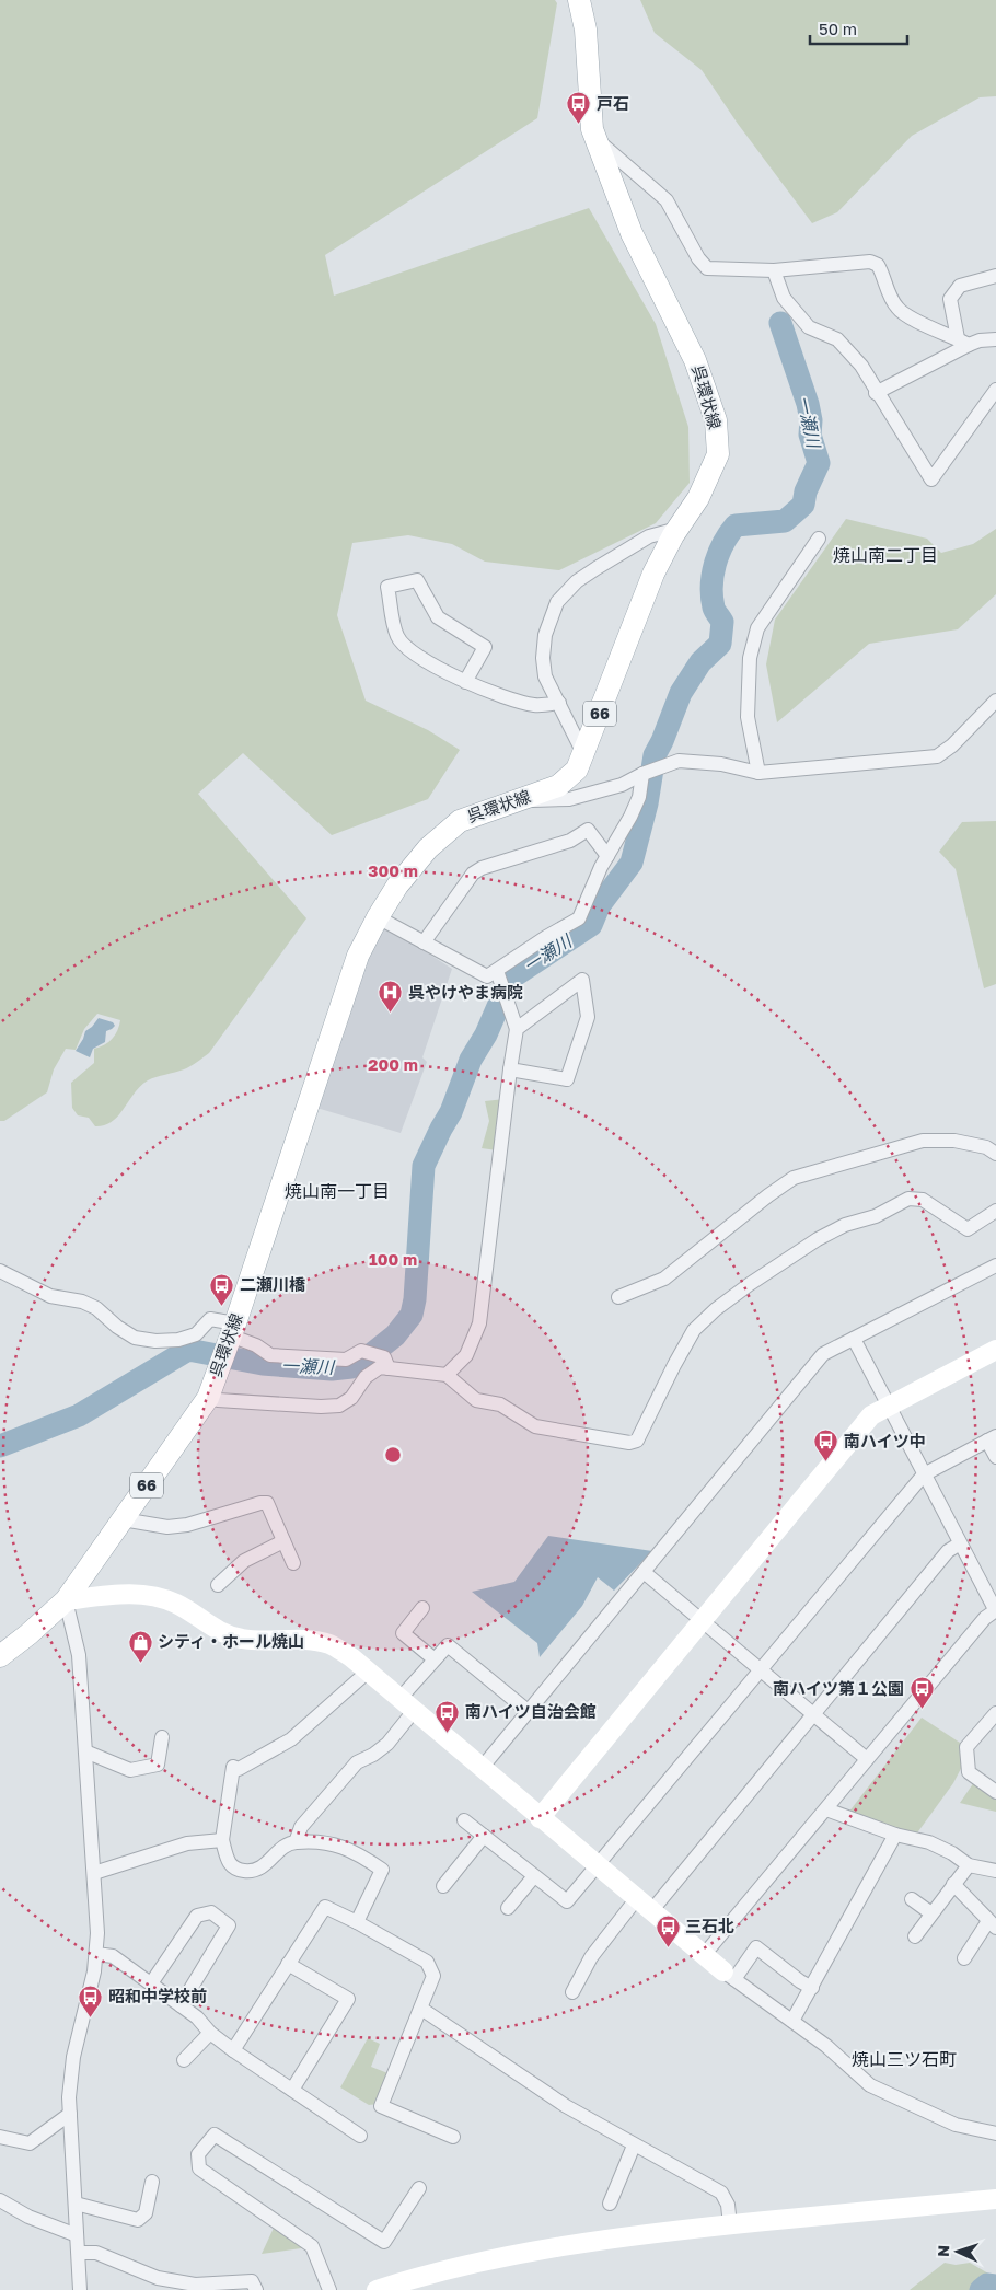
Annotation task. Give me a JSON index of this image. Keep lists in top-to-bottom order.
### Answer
{
  "streets": {
    "main road": ["呉環状線", "66"]
  },
  "districts": ["焼山南二丁目", "焼山南一丁目", "焼山三ツ石町"],
  "water": ["一瀬川"],
  "places": {
    "bus stop": [
      "戸石",
      "二瀬川橋",
      "南ハイツ中",
      "南ハイツ第１公園",
      "南ハイツ自治会館",
      "三石北",
      "昭和中学校前"
    ],
    "hospital": ["呉やけやま病院"],
    "shop": ["シティ・ホール焼山"]
  },
  "scale_bar": "50 m",
  "north": "left",
  "rings": ["300 m", "200 m", "100 m"]
}
